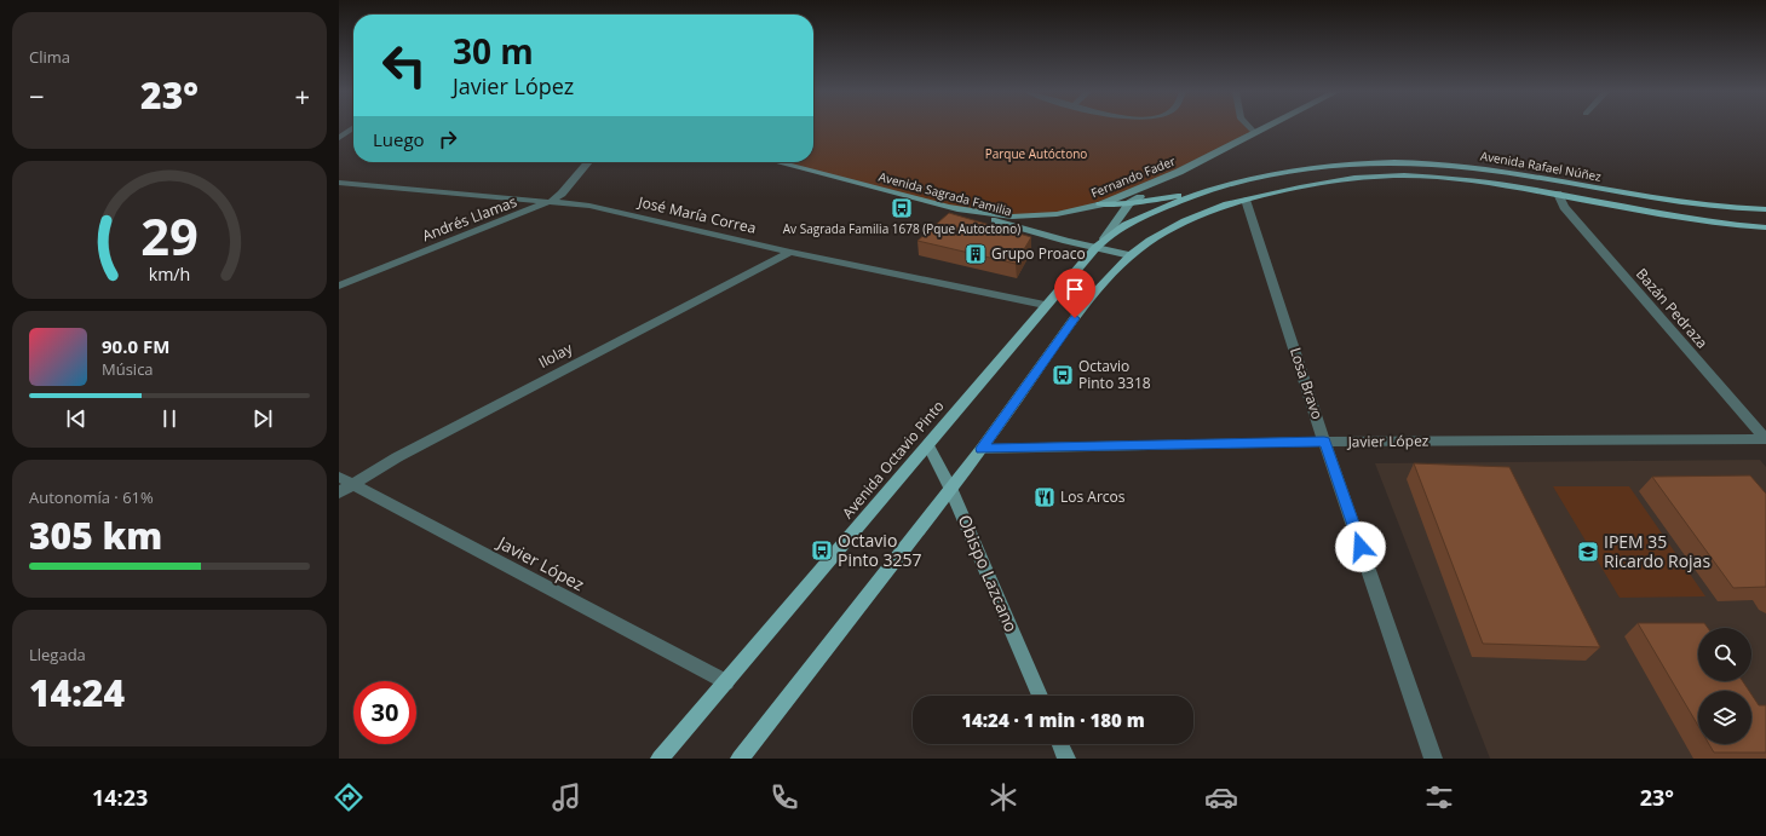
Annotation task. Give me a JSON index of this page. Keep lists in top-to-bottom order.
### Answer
{
  "streets": {
    "main road": [
      "Avenida Rafael Núñez",
      "Fernando Fader",
      "Avenida Sagrada Familia",
      "Avenida Octavio Pinto",
      "Obispo Lazcano"
    ],
    "street": [
      "José María Correa",
      "Andrés Llamas",
      "Bazán Pedraza",
      "Ilolay",
      "Losa Bravo",
      "Javier López"
    ]
  },
  "crossings": [
    ["Avenida Rafael Núñez", "Avenida Sagrada Familia"],
    ["Avenida Rafael Núñez", "Bazán Pedraza"],
    ["Avenida Rafael Núñez", "Losa Bravo"],
    ["Avenida Rafael Núñez", "Avenida Octavio Pinto"],
    ["Fernando Fader", "Avenida Sagrada Familia"],
    ["Avenida Sagrada Familia", "Avenida Octavio Pinto"],
    ["José María Correa", "Andrés Llamas"],
    ["José María Correa", "Ilolay"],
    ["José María Correa", "Avenida Octavio Pinto"],
    ["Bazán Pedraza", "Javier López"],
    ["Ilolay", "Javier López"],
    ["Losa Bravo", "Javier López"],
    ["Javier López", "Avenida Octavio Pinto"],
    ["Avenida Octavio Pinto", "Obispo Lazcano"]
  ],
  "parks": ["Parque Autóctono"],
  "places": {
    "bus stop": ["Av Sagrada Familia 1678 (Pque Autoctono)", "Octavio Pinto 3318", "Octavio Pinto 3257"],
    "building": ["Grupo Proaco"],
    "restaurant": ["Los Arcos"],
    "school or university": ["IPEM 35 Ricardo Rojas"]
  },
  "page": {
    "tile": [
      "Clima",
      ["Autonomía · 61%", "305 km"],
      ["Llegada", "14:24"]
    ],
    "turn": ["30 m", "Javier López"],
    "heat": ["−", "23°", "+"],
    "then": "Luego",
    "song": ["90.0 FM", "Música"],
    "limit": "30",
    "trip": "14:24 · 1 min · 180 m",
    "tabs": ["14:23", "23°"],
    "gauge": ["29", "km/h"]
  }
}
